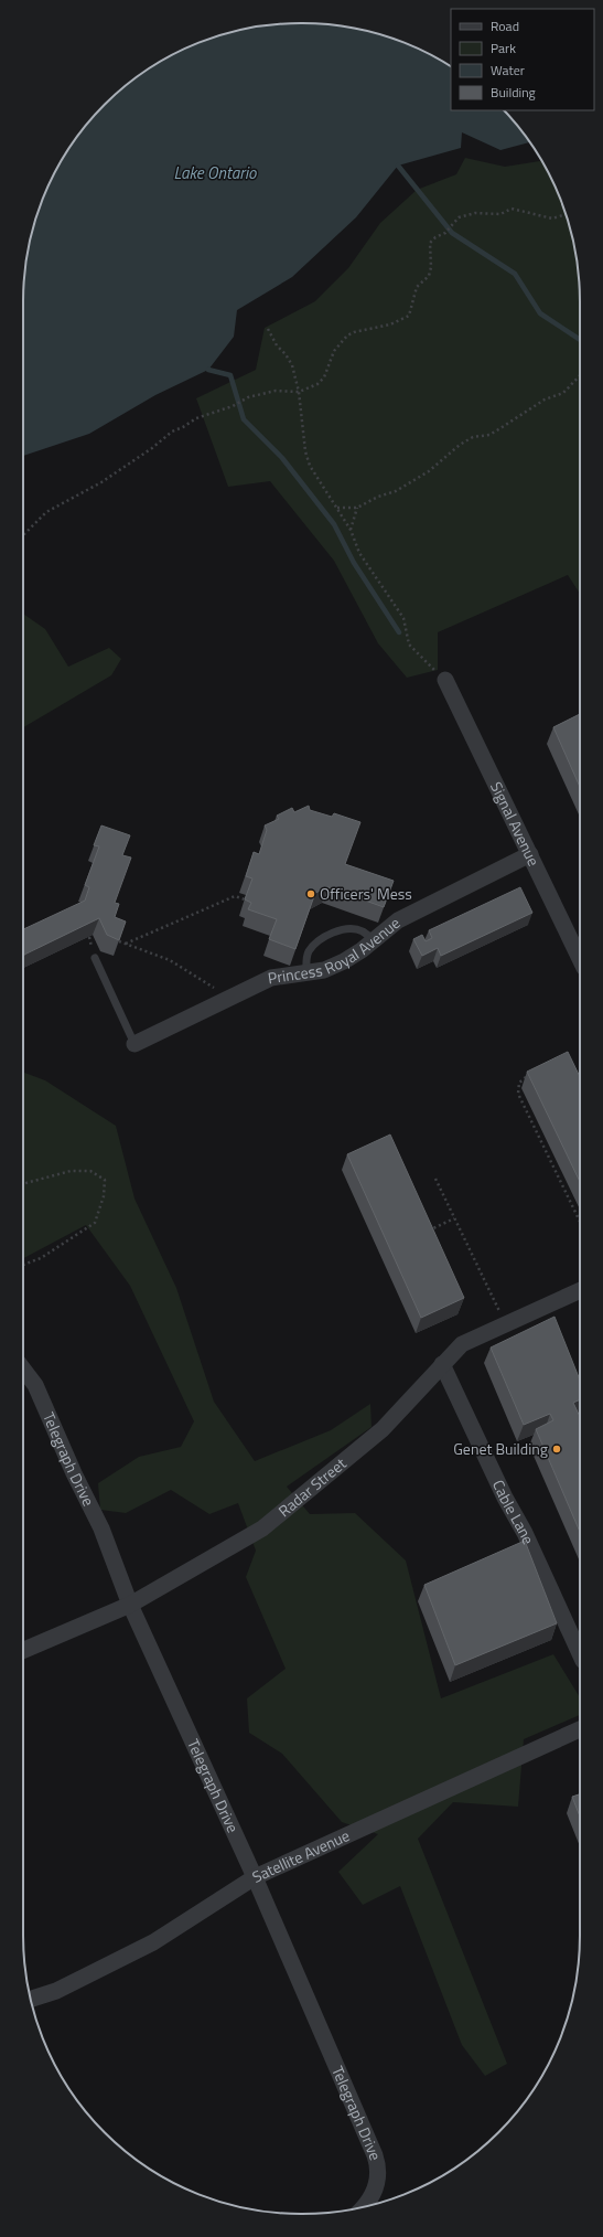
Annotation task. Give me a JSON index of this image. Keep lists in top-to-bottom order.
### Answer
{
  "streets": {
    "street": [
      "Signal Avenue",
      "Princess Royal Avenue",
      "Telegraph Drive",
      "Radar Street",
      "Cable Lane",
      "Satellite Avenue"
    ]
  },
  "crossings": [
    ["Signal Avenue", "Princess Royal Avenue"],
    ["Telegraph Drive", "Radar Street"],
    ["Telegraph Drive", "Satellite Avenue"],
    ["Radar Street", "Cable Lane"]
  ],
  "water": ["Lake Ontario"],
  "places": ["Officers' Mess", "Genet Building"],
  "legend": [
    "Road",
    "Park",
    "Water",
    "Building"
  ]
}
